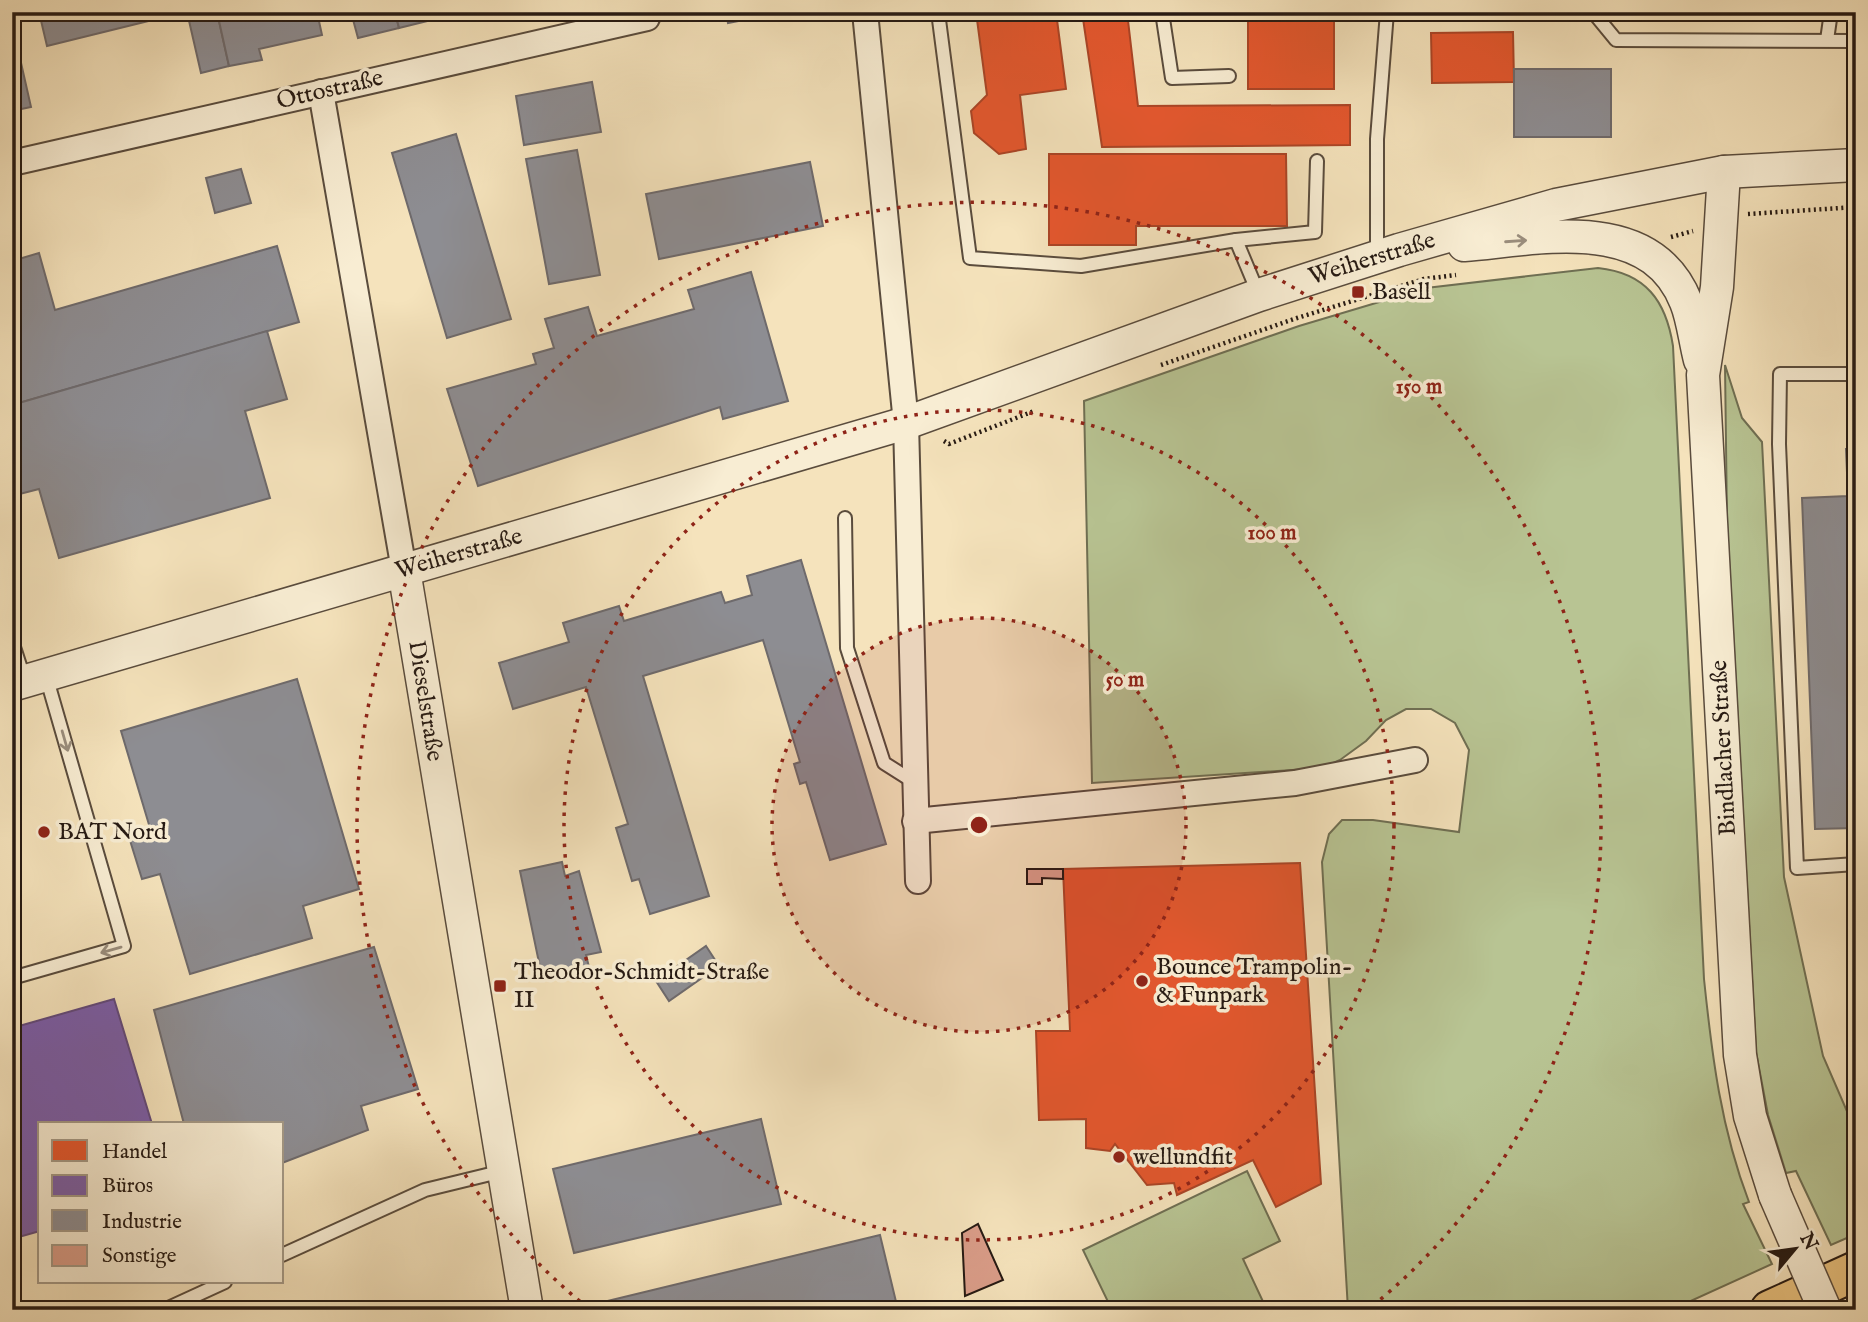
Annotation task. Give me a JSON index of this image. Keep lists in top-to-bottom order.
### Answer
{
  "streets": {
    "street": [
      "Ottostraße",
      "Weiherstraße",
      "Dieselstraße",
      "Bindlacher Straße"
    ]
  },
  "crossings": [
    ["Ottostraße", "Dieselstraße"],
    ["Weiherstraße", "Dieselstraße"],
    ["Weiherstraße", "Bindlacher Straße"]
  ],
  "places": {
    "transit": ["Basell", "Theodor-Schmidt-Straße II"],
    "other": ["BAT Nord", "Bounce Trampolin- & Funpark", "wellundfit"]
  },
  "legend": [
    "Handel",
    "Büros",
    "Industrie",
    "Sonstige"
  ],
  "north": "top right",
  "rings": ["150 m", "100 m", "50 m"]
}
